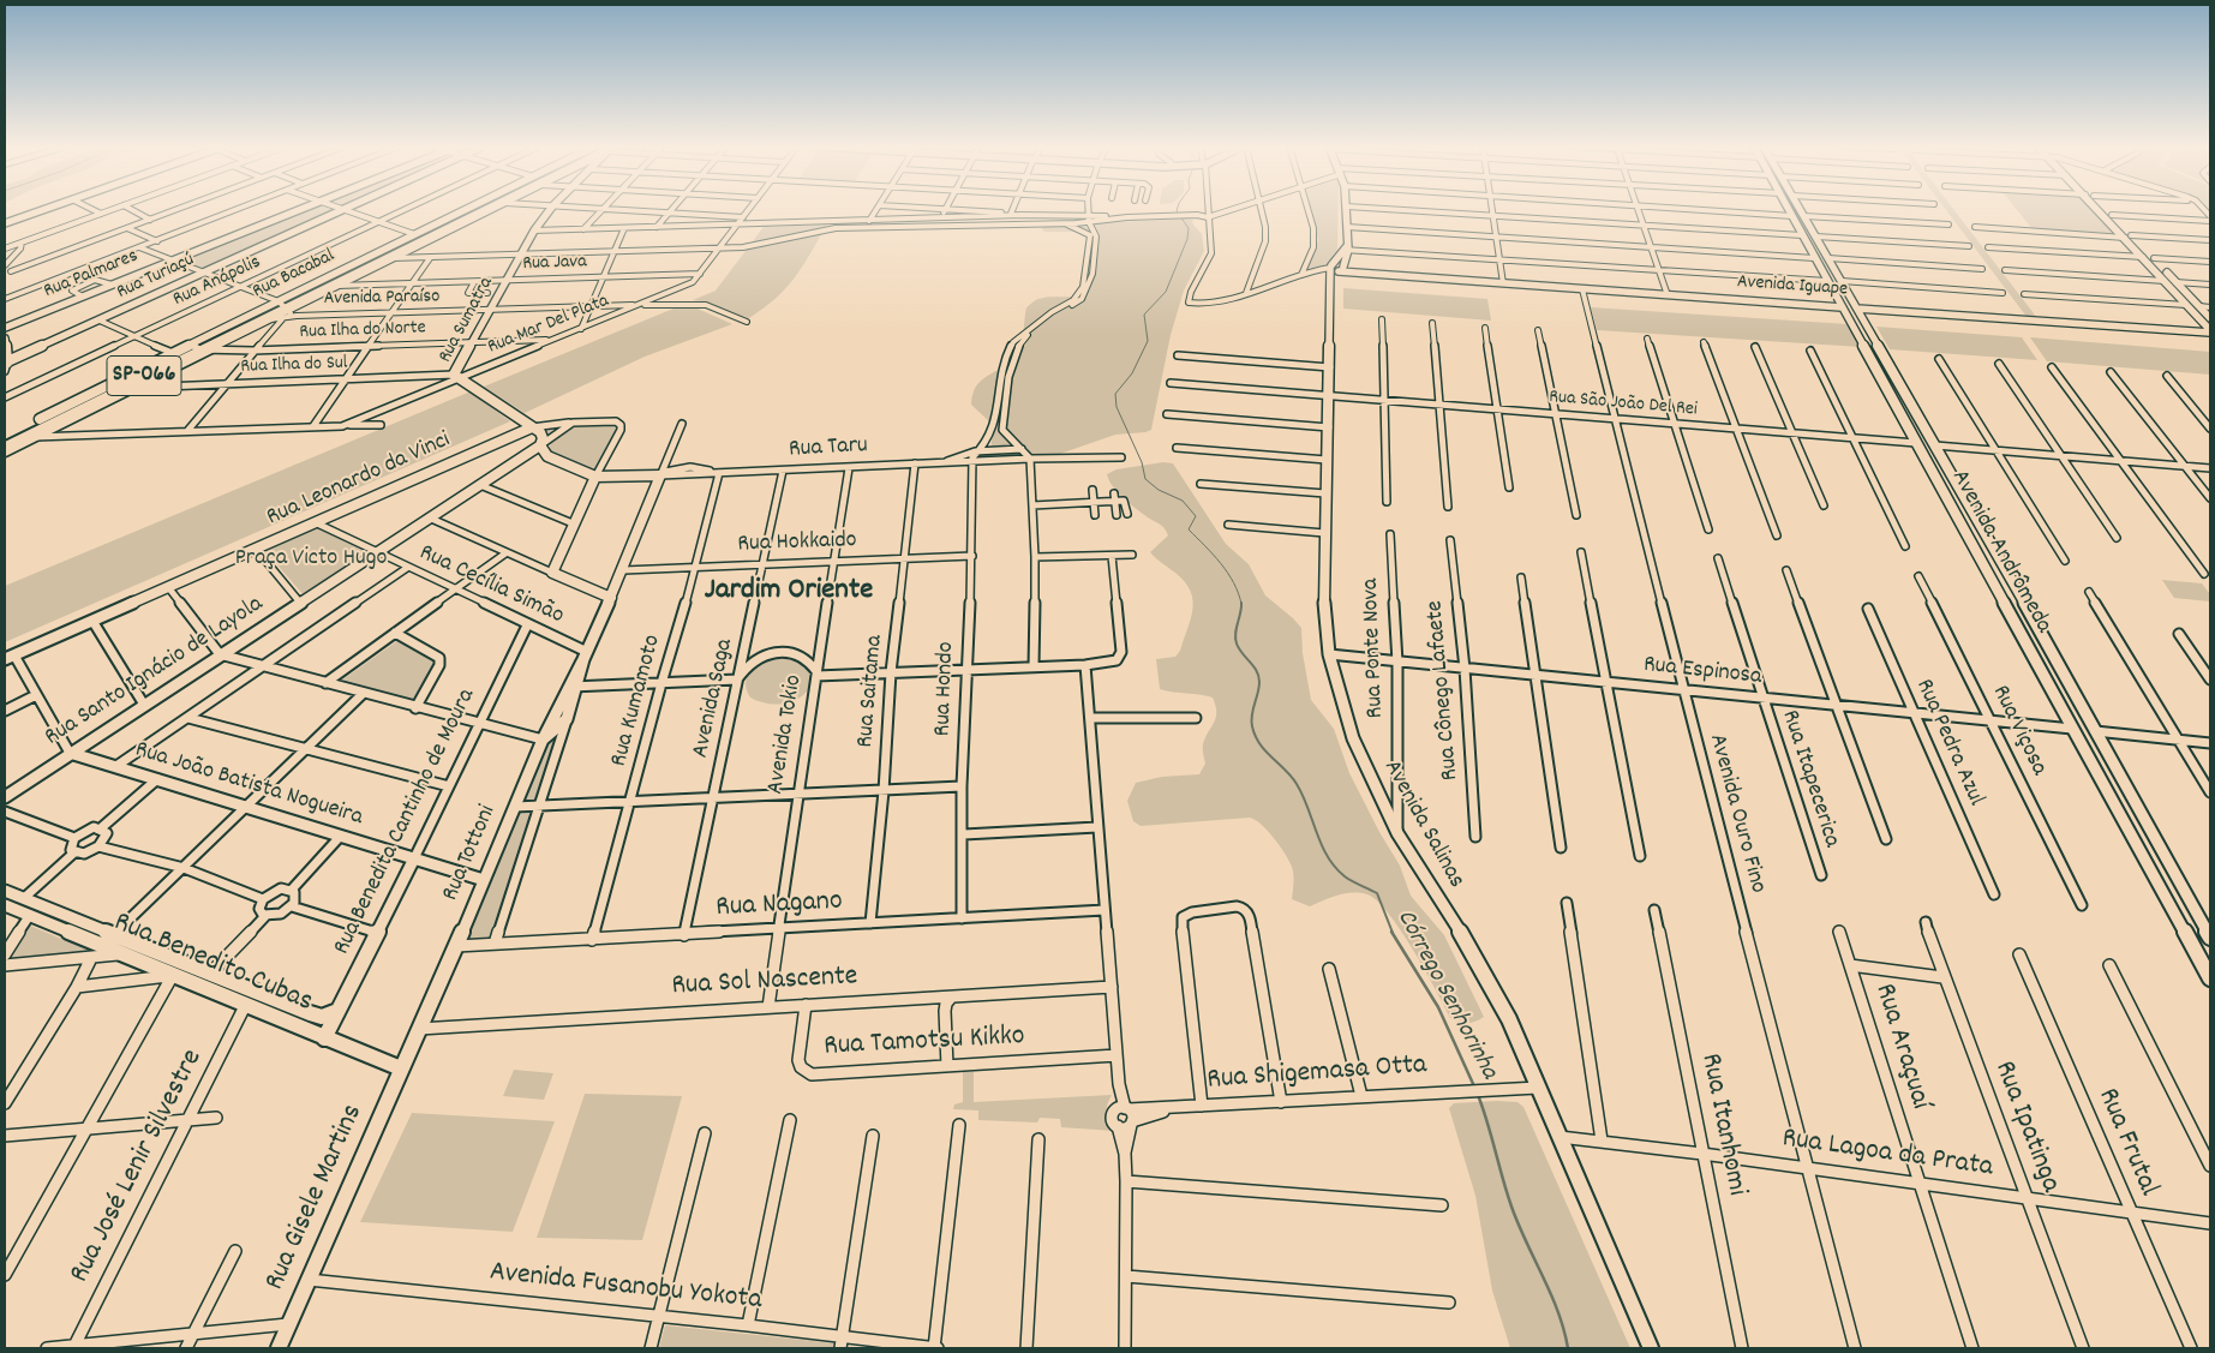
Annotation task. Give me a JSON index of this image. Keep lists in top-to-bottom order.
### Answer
{
  "streets": {
    "main road": ["SP-066"],
    "street": [
      "Rua Java",
      "Rua Palmares",
      "Rua Bacabal",
      "Rua Turiaçú",
      "Rua Anápolis",
      "Avenida Iguape",
      "Avenida Paraíso",
      "Rua Sumatra",
      "Rua Mar Del Plata",
      "Rua Ilha do Norte",
      "Rua Ilha do Sul",
      "Rua São João Del Rei",
      "Rua Taru",
      "Rua Leonardo da Vinci",
      "Rua Hokkaido",
      "Avenida Andrômeda",
      "Rua Cecília Simão",
      "Rua Ponte Nova",
      "Rua Santo Ignácio de Layola",
      "Rua Espinosa",
      "Rua Hondo",
      "Rua Cônego Lafaete",
      "Rua Saitama",
      "Avenida Saga",
      "Rua Kumamoto",
      "Rua Viçosa",
      "Avenida Tokio",
      "Rua Pedra Azul",
      "Rua Itapecerica",
      "Rua João Batista Nogueira",
      "Avenida Ouro Fino",
      "Rua Benedita Cantinho de Moura",
      "Avenida Salinas",
      "Rua Tottoni",
      "Rua Nagano",
      "Rua Benedito Cubas",
      "Rua Sol Nascente",
      "Rua Tamotsu Kikko",
      "Rua Araçuaí",
      "Rua Shigemasa Otta",
      "Rua Itanhomi",
      "Rua Ipatinga",
      "Rua Frutal",
      "Rua Lagoa da Prata",
      "Rua José Lenir Silvestre",
      "Rua Gisele Martins",
      "Avenida Fusanobu Yokota"
    ]
  },
  "crossings": [
    ["Rua Java", "Rua Sumatra"],
    ["Rua Java", "Rua Mar Del Plata"],
    ["Rua Java", "SP-066"],
    ["Rua Bacabal", "Rua Ilha do Norte"],
    ["Rua Bacabal", "SP-066"],
    ["Avenida Iguape", "Avenida Andrômeda"],
    ["Avenida Iguape", "Avenida Ouro Fino"],
    ["Avenida Iguape", "Avenida Salinas"],
    ["Avenida Paraíso", "Rua Sumatra"],
    ["Avenida Paraíso", "Rua Mar Del Plata"],
    ["Rua Sumatra", "Rua Mar Del Plata"],
    ["Rua Sumatra", "Rua Ilha do Norte"],
    ["Rua Sumatra", "Rua Ilha do Sul"],
    ["Rua Sumatra", "Rua Taru"],
    ["Rua Sumatra", "Rua Leonardo da Vinci"],
    ["Rua Mar Del Plata", "Rua Ilha do Norte"],
    ["Rua Mar Del Plata", "Rua Ilha do Sul"],
    ["Rua Ilha do Norte", "SP-066"],
    ["Rua São João Del Rei", "Avenida Andrômeda"],
    ["Rua São João Del Rei", "Avenida Ouro Fino"],
    ["Rua São João Del Rei", "Avenida Salinas"],
    ["Rua Taru", "Rua Leonardo da Vinci"],
    ["Rua Taru", "Rua Santo Ignácio de Layola"],
    ["Rua Taru", "Rua Hondo"],
    ["Rua Taru", "Rua Saitama"],
    ["Rua Taru", "Avenida Saga"],
    ["Rua Taru", "Rua Kumamoto"],
    ["Rua Taru", "Avenida Tokio"],
    ["Rua Taru", "Rua Tottoni"],
    ["Rua Leonardo da Vinci", "Rua Cecília Simão"],
    ["Rua Hokkaido", "Rua Hondo"],
    ["Rua Hokkaido", "Rua Saitama"],
    ["Rua Hokkaido", "Avenida Saga"],
    ["Rua Hokkaido", "Rua Kumamoto"],
    ["Rua Hokkaido", "Avenida Tokio"],
    ["Rua Hokkaido", "Rua Tottoni"],
    ["Avenida Andrômeda", "Rua Espinosa"],
    ["Rua Cecília Simão", "Rua Santo Ignácio de Layola"],
    ["Rua Cecília Simão", "Rua Benedita Cantinho de Moura"],
    ["Rua Cecília Simão", "Rua Tottoni"],
    ["Rua Ponte Nova", "Rua Espinosa"],
    ["Rua Ponte Nova", "Avenida Salinas"],
    ["Rua Santo Ignácio de Layola", "Rua João Batista Nogueira"],
    ["Rua Espinosa", "Rua Cônego Lafaete"],
    ["Rua Espinosa", "Rua Viçosa"],
    ["Rua Espinosa", "Rua Pedra Azul"],
    ["Rua Espinosa", "Rua Itapecerica"],
    ["Rua Espinosa", "Avenida Ouro Fino"],
    ["Rua Espinosa", "Avenida Salinas"],
    ["Rua Hondo", "Rua Nagano"],
    ["Rua Saitama", "Rua Nagano"],
    ["Avenida Saga", "Rua Nagano"],
    ["Rua Kumamoto", "Rua Nagano"],
    ["Avenida Tokio", "Rua Nagano"],
    ["Avenida Tokio", "Rua Sol Nascente"],
    ["Rua João Batista Nogueira", "Rua Benedita Cantinho de Moura"],
    ["Rua João Batista Nogueira", "Rua Tottoni"],
    ["Avenida Ouro Fino", "Rua Lagoa da Prata"],
    ["Rua Benedita Cantinho de Moura", "Rua Benedito Cubas"],
    ["Avenida Salinas", "Rua Shigemasa Otta"],
    ["Avenida Salinas", "Rua Lagoa da Prata"],
    ["Rua Tottoni", "Rua Nagano"],
    ["Rua Tottoni", "Rua Benedito Cubas"],
    ["Rua Tottoni", "Rua Sol Nascente"],
    ["Rua Tottoni", "Rua Gisele Martins"],
    ["Rua Benedito Cubas", "Rua José Lenir Silvestre"],
    ["Rua Benedito Cubas", "Rua Gisele Martins"],
    ["Rua Sol Nascente", "Rua Tamotsu Kikko"],
    ["Rua Araçuaí", "Rua Lagoa da Prata"],
    ["Rua Itanhomi", "Rua Lagoa da Prata"],
    ["Rua Ipatinga", "Rua Lagoa da Prata"],
    ["Rua Frutal", "Rua Lagoa da Prata"],
    ["Rua Gisele Martins", "Avenida Fusanobu Yokota"]
  ],
  "districts": ["Jardim Oriente"],
  "water": ["Córrego Senhorinha"],
  "parks": ["Praça Victo Hugo"]
}
